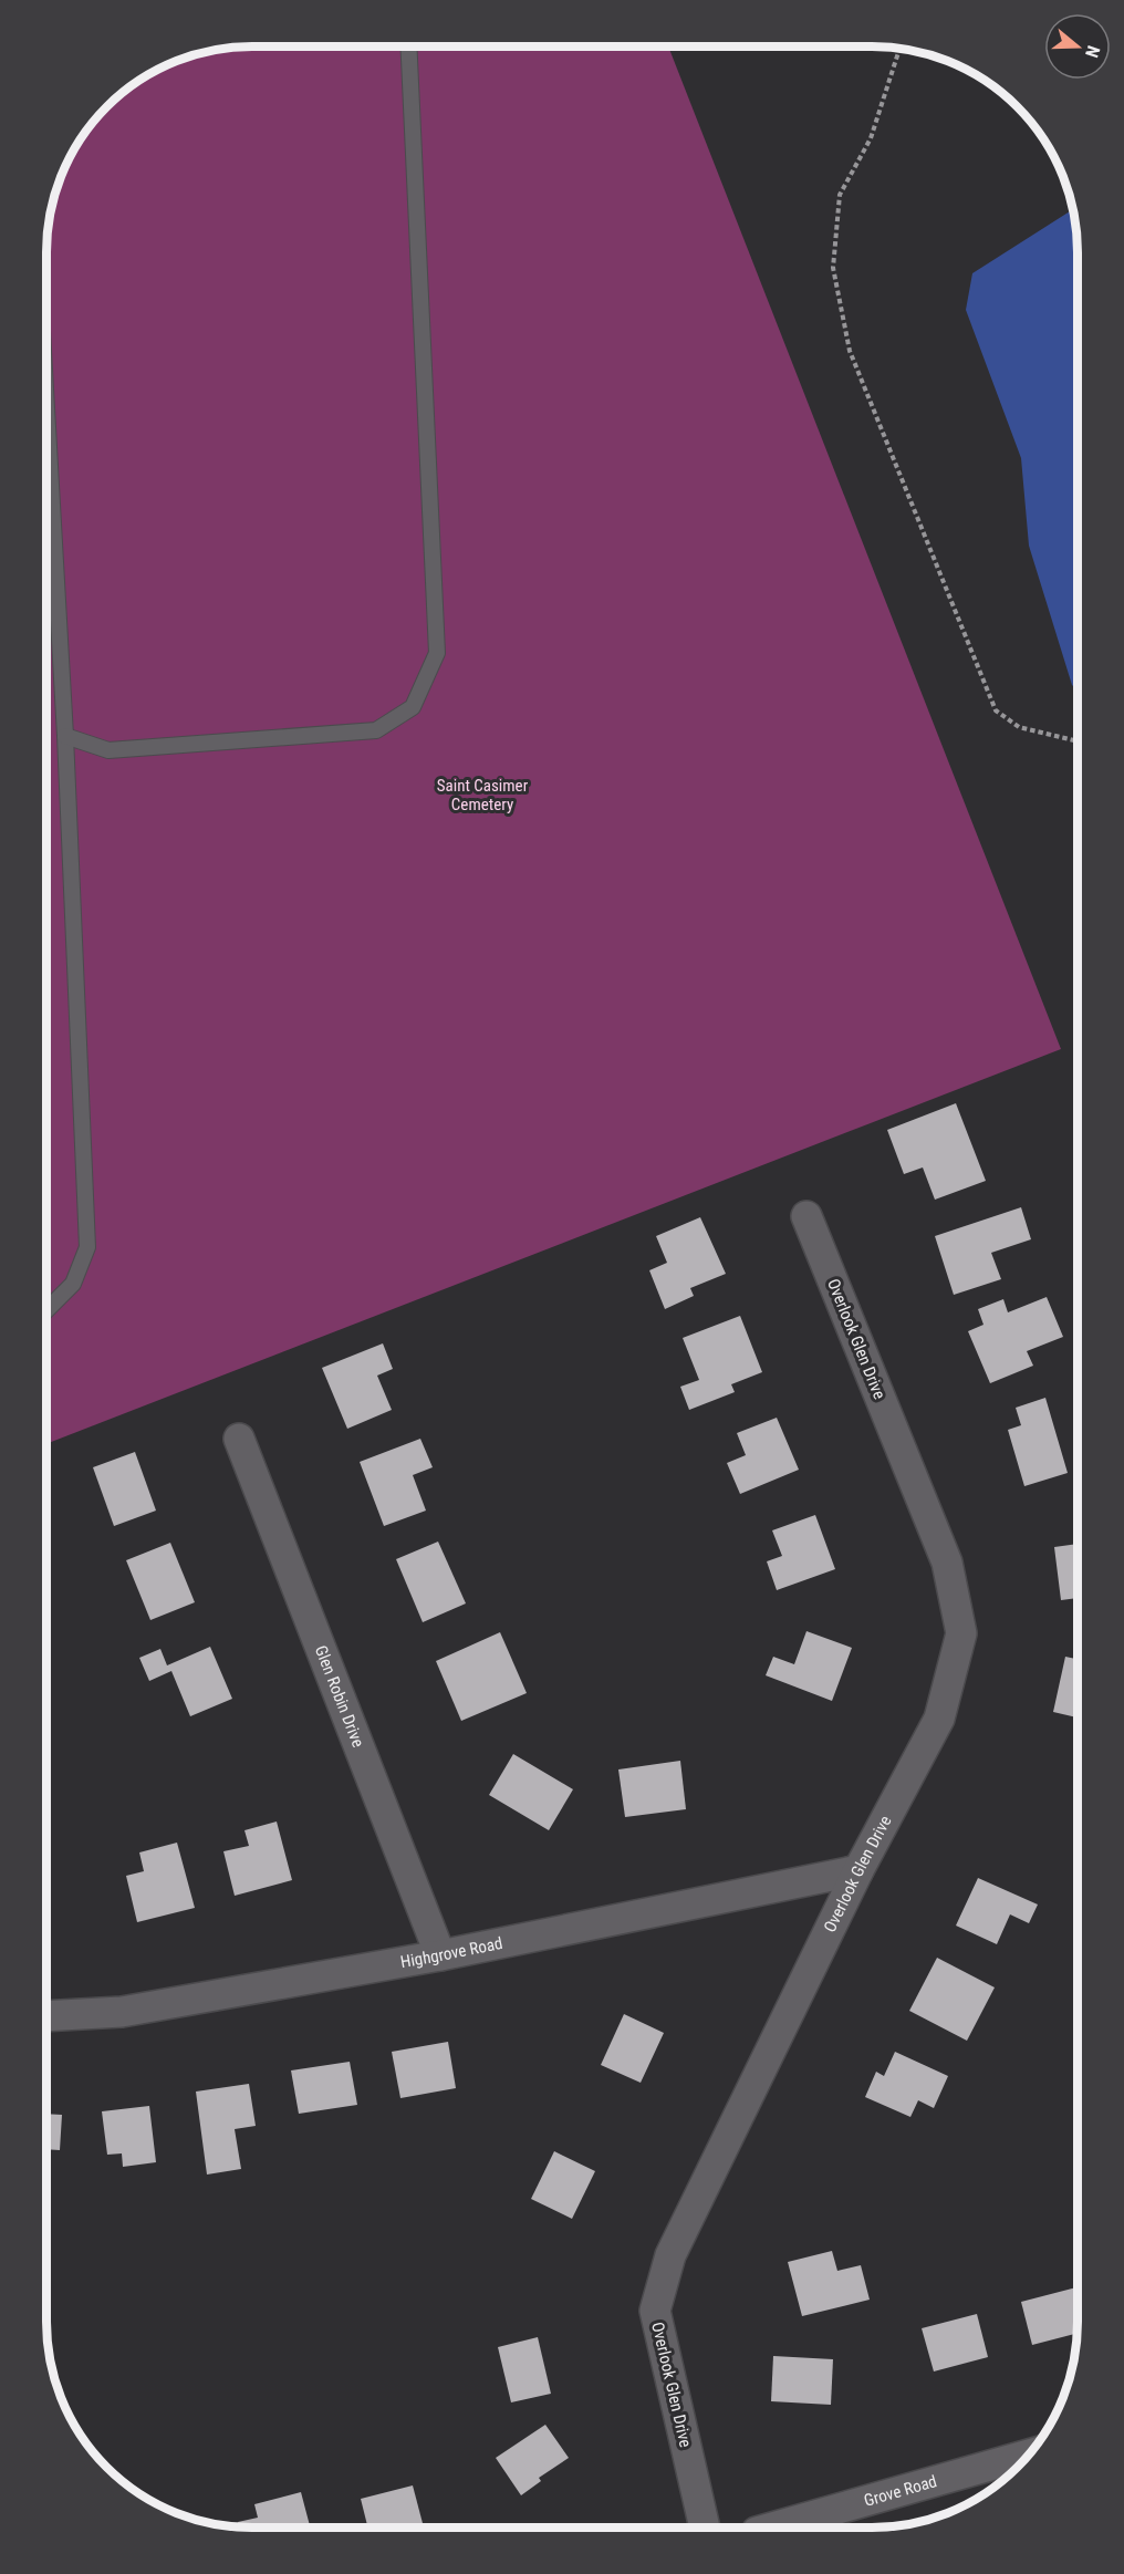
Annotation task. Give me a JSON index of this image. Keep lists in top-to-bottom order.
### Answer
{
  "streets": {
    "street": [
      "Overlook Glen Drive",
      "Glen Robin Drive",
      "Highgrove Road",
      "Grove Road"
    ]
  },
  "crossings": [
    ["Overlook Glen Drive", "Highgrove Road"],
    ["Glen Robin Drive", "Highgrove Road"]
  ],
  "parks": ["Saint Casimer Cemetery"],
  "north": "right"
}
